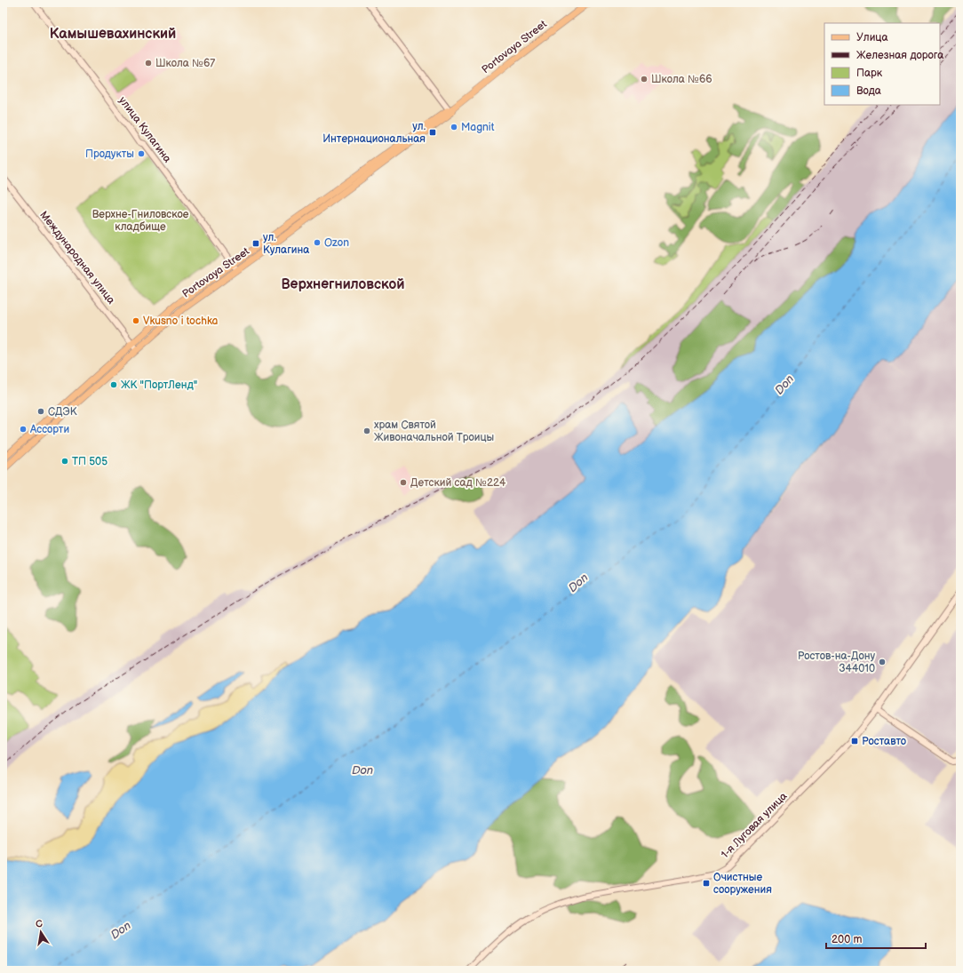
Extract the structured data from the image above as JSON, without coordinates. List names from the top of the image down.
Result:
{
  "streets": {
    "main road": [
      "Portovaya Street",
      "улица Кулагина",
      "Международная улица",
      "1-я Луговая улица"
    ]
  },
  "crossings": [
    ["Portovaya Street", "улица Кулагина"],
    ["Portovaya Street", "Международная улица"]
  ],
  "districts": ["Камышевахинский", "Верхнегниловской"],
  "water": ["Don"],
  "parks": ["Верхне-Гниловское кладбище"],
  "places": {
    "other": [
      "Школа №67",
      "Школа №66",
      "Magnit",
      "Продукты",
      "Ozon",
      "Vkusno i tochka",
      "ЖК \"ПортЛенд\"",
      "СДЭК",
      "Ассорти",
      "храм Святой Живоначальной Троицы",
      "ТП 505",
      "Детский сад №224",
      "Ростов-на-Дону 344010"
    ],
    "transit": [
      "ул. Интернациональная",
      "ул. Кулагина",
      "Роставто",
      "Очистные сооружения"
    ]
  },
  "legend": [
    "Улица",
    "Железная дорога",
    "Парк",
    "Вода"
  ],
  "scale_bar": "200 m",
  "north": "top"
}
